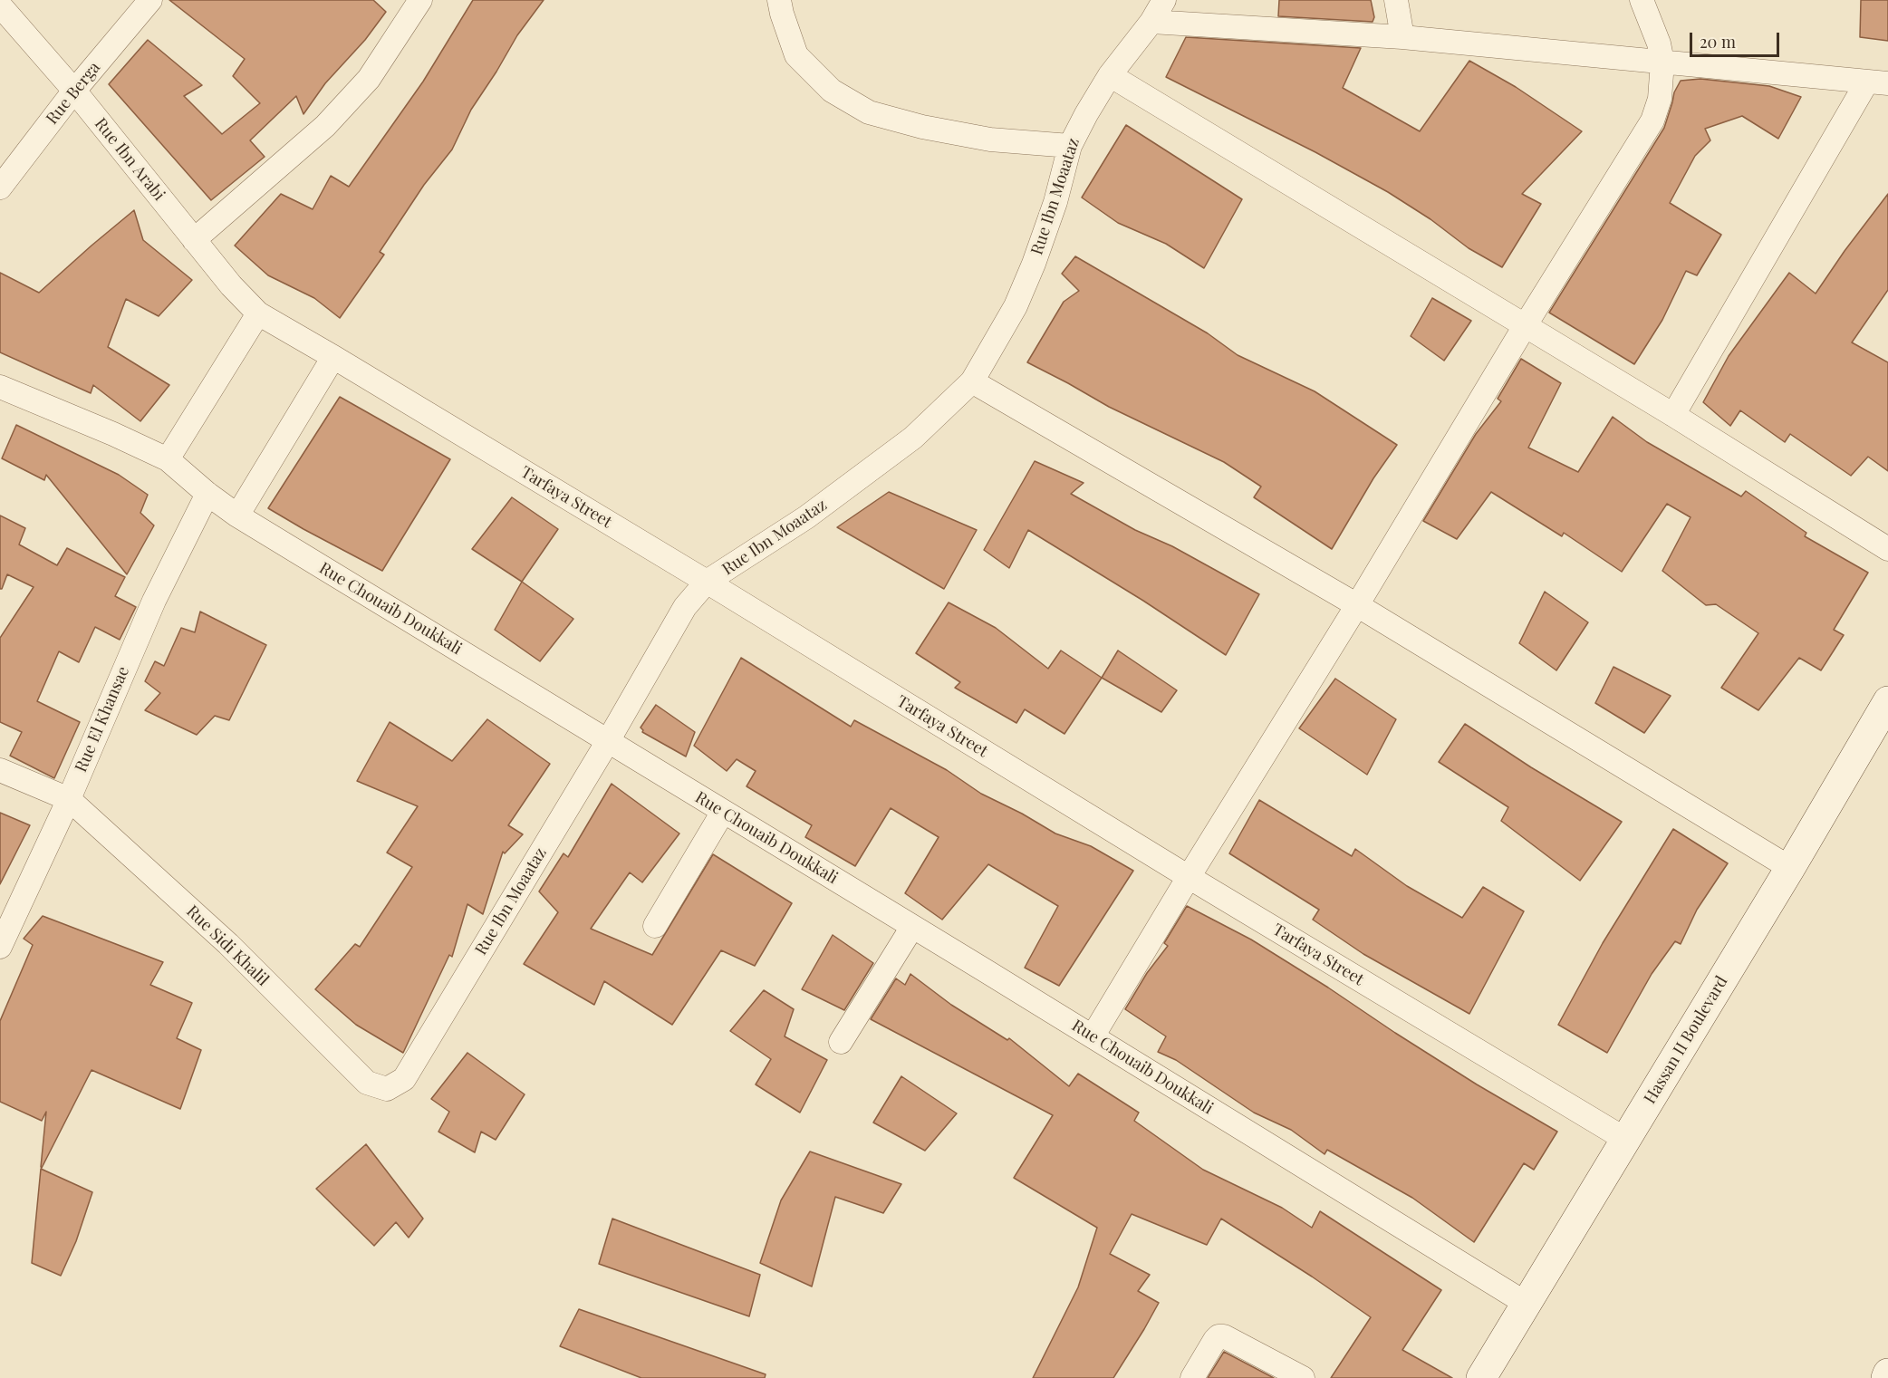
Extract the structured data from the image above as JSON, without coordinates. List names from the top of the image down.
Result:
{
  "streets": {
    "main road": ["Hassan II Boulevard"],
    "street": [
      "Rue Berga",
      "Rue Ibn Arabi",
      "Rue Ibn Moaataz",
      "Tarfaya Street",
      "Rue Chouaib Doukkali",
      "Rue El Khansae",
      "Rue Sidi Khalil"
    ]
  },
  "crossings": [
    ["Rue Berga", "Rue Ibn Arabi"],
    ["Rue Ibn Arabi", "Tarfaya Street"],
    ["Rue Ibn Moaataz", "Tarfaya Street"],
    ["Rue Ibn Moaataz", "Rue Chouaib Doukkali"],
    ["Rue Ibn Moaataz", "Rue Sidi Khalil"],
    ["Tarfaya Street", "Hassan II Boulevard"],
    ["Rue Chouaib Doukkali", "Rue El Khansae"],
    ["Rue Chouaib Doukkali", "Hassan II Boulevard"],
    ["Rue El Khansae", "Rue Sidi Khalil"]
  ],
  "scale_bar": "20 m"
}
